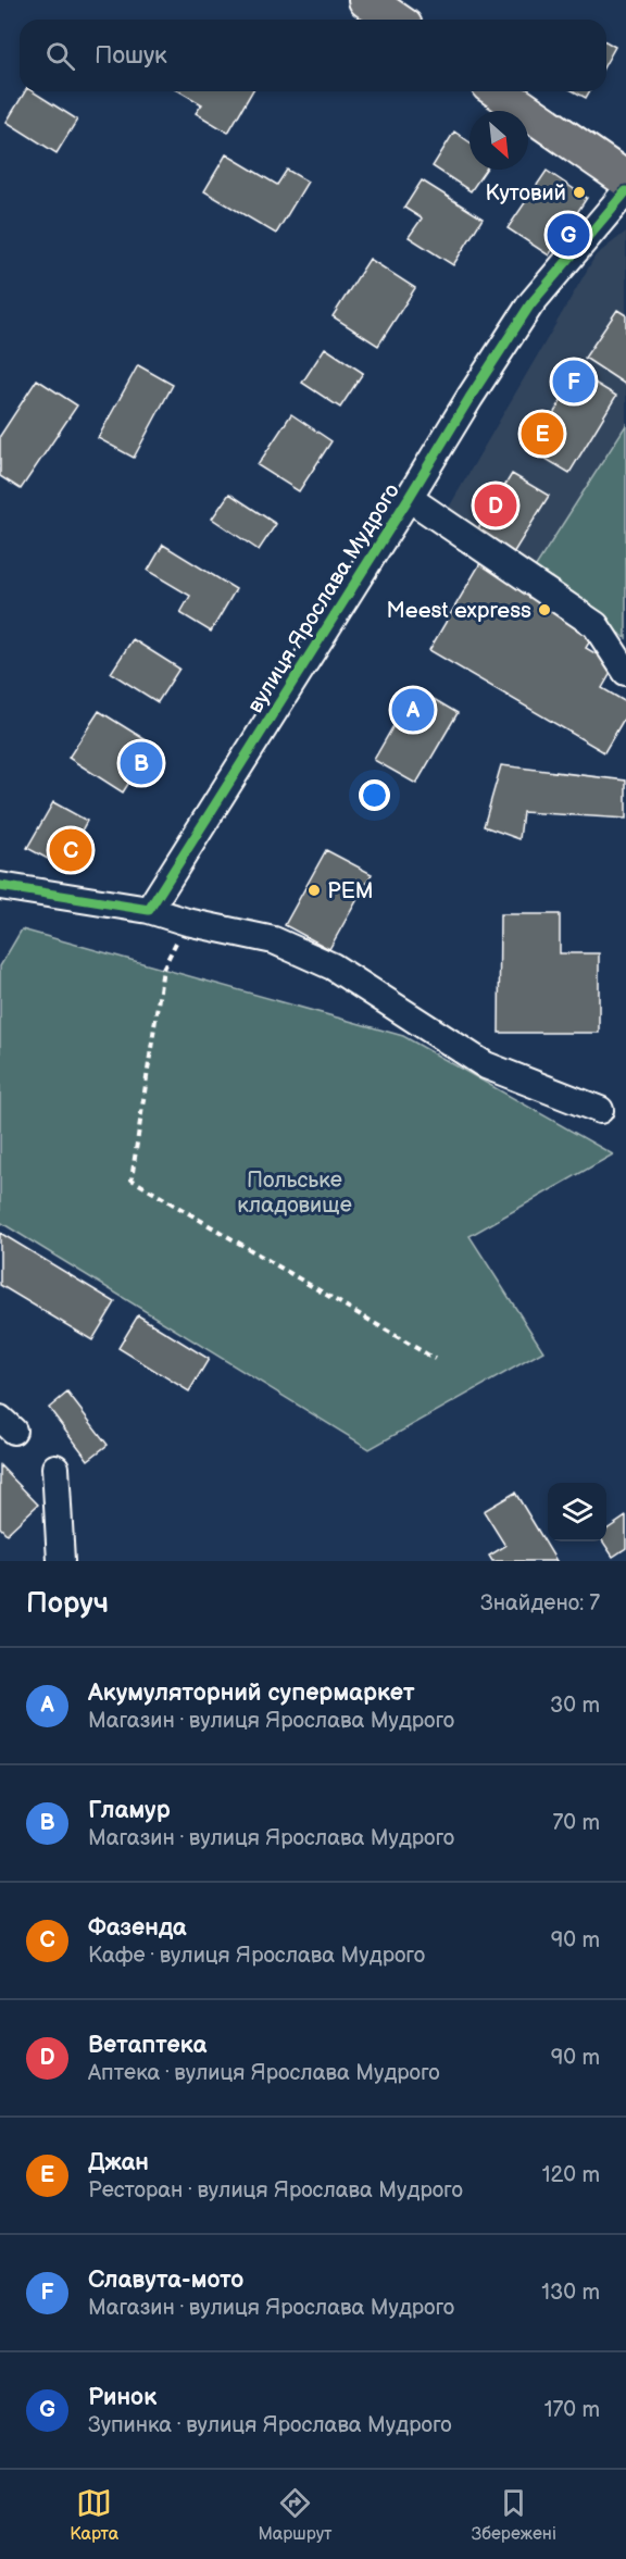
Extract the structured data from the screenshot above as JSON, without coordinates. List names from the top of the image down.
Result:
{
  "streets": {
    "street": ["вулиця Ярослава Мудрого"]
  },
  "parks": ["Польське кладовище"],
  "places": ["Кутовий", "Meest express", "РЕМ"],
  "north": "bottom right",
  "page": {
    "search": "Пошук",
    "pins": [
      "G",
      "F",
      "E",
      "D",
      "A",
      "B",
      "C"
    ],
    "heading": ["Поруч", "Знайдено: 7"],
    "list": [
      {
        "mark": "A",
        "name": "Акумуляторний супермаркет",
        "note": "Магазин · вулиця Ярослава Мудрого",
        "value": "30 m"
      },
      {
        "mark": "B",
        "name": "Гламур",
        "note": "Магазин · вулиця Ярослава Мудрого",
        "value": "70 m"
      },
      {
        "mark": "C",
        "name": "Фазенда",
        "note": "Кафе · вулиця Ярослава Мудрого",
        "value": "90 m"
      },
      {
        "mark": "D",
        "name": "Ветаптека",
        "note": "Аптека · вулиця Ярослава Мудрого",
        "value": "90 m"
      },
      {
        "mark": "E",
        "name": "Джан",
        "note": "Ресторан · вулиця Ярослава Мудрого",
        "value": "120 m"
      },
      {
        "mark": "F",
        "name": "Славута-мото",
        "note": "Магазин · вулиця Ярослава Мудрого",
        "value": "130 m"
      },
      {
        "mark": "G",
        "name": "Ринок",
        "note": "Зупинка · вулиця Ярослава Мудрого",
        "value": "170 m"
      }
    ],
    "nav": ["Карта", "Маршрут", "Збережені"]
  }
}
